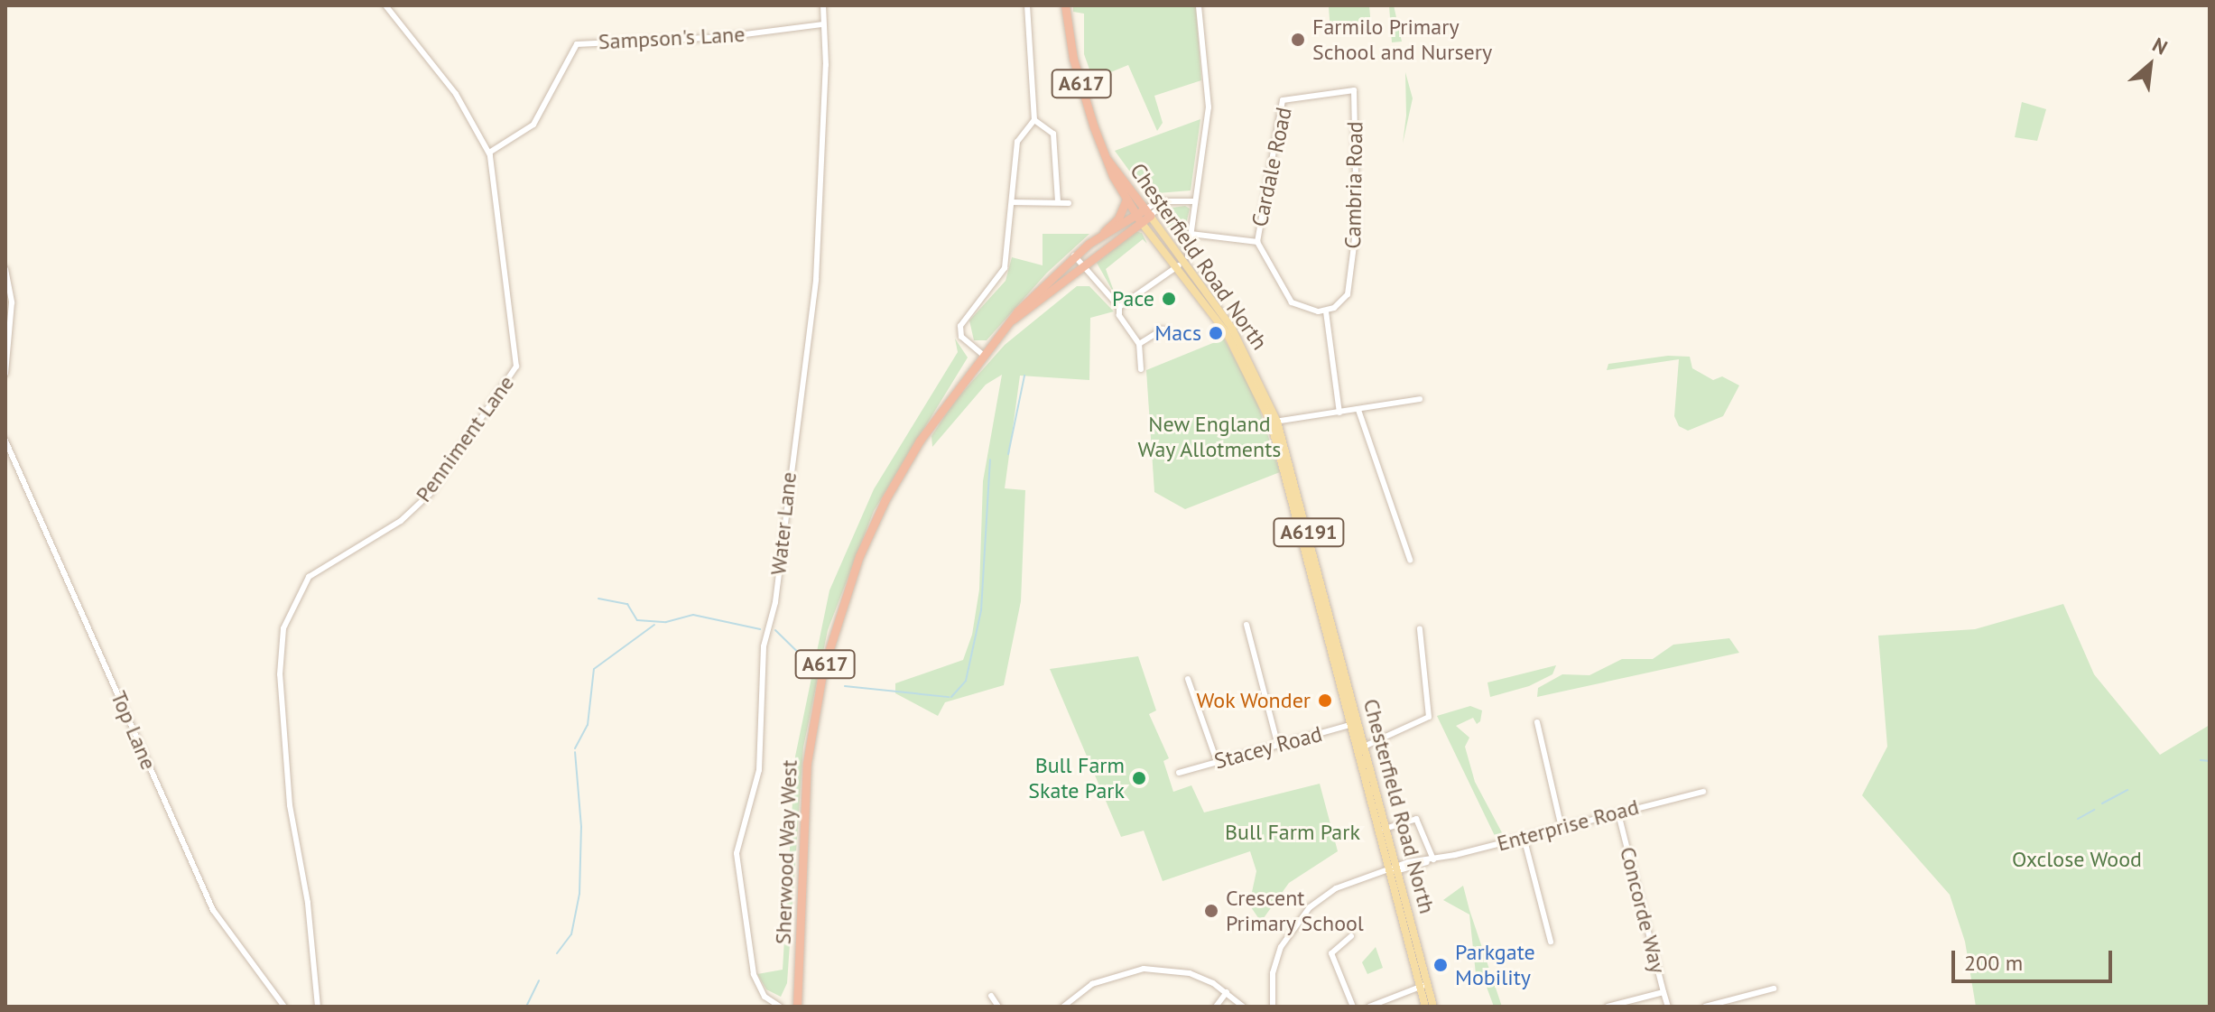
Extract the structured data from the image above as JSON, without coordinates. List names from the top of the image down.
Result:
{
  "streets": {
    "highway": ["A617", "Chesterfield Road North", "Sherwood Way West"],
    "main road": ["A6191"],
    "street": [
      "Sampson's Lane",
      "Cardale Road",
      "Cambria Road",
      "Penniment Lane",
      "Water Lane",
      "Top Lane",
      "Stacey Road",
      "Enterprise Road",
      "Concorde Way"
    ]
  },
  "crossings": [
    ["Sampson's Lane", "Penniment Lane"],
    ["Sampson's Lane", "Water Lane"],
    ["A617", "Chesterfield Road North"],
    ["A617", "Sherwood Way West"],
    ["Cardale Road", "Cambria Road"],
    ["Chesterfield Road North", "Stacey Road"],
    ["Chesterfield Road North", "Enterprise Road"],
    ["Chesterfield Road North", "Sherwood Way West"],
    ["Enterprise Road", "Concorde Way"]
  ],
  "parks": ["New England Way Allotments", "Bull Farm Park", "Oxclose Wood"],
  "places": [
    "Farmilo Primary School and Nursery",
    "Pace",
    "Macs",
    "Wok Wonder",
    "Bull Farm Skate Park",
    "Crescent Primary School",
    "Parkgate Mobility"
  ],
  "scale_bar": "200 m",
  "north": "top right"
}
